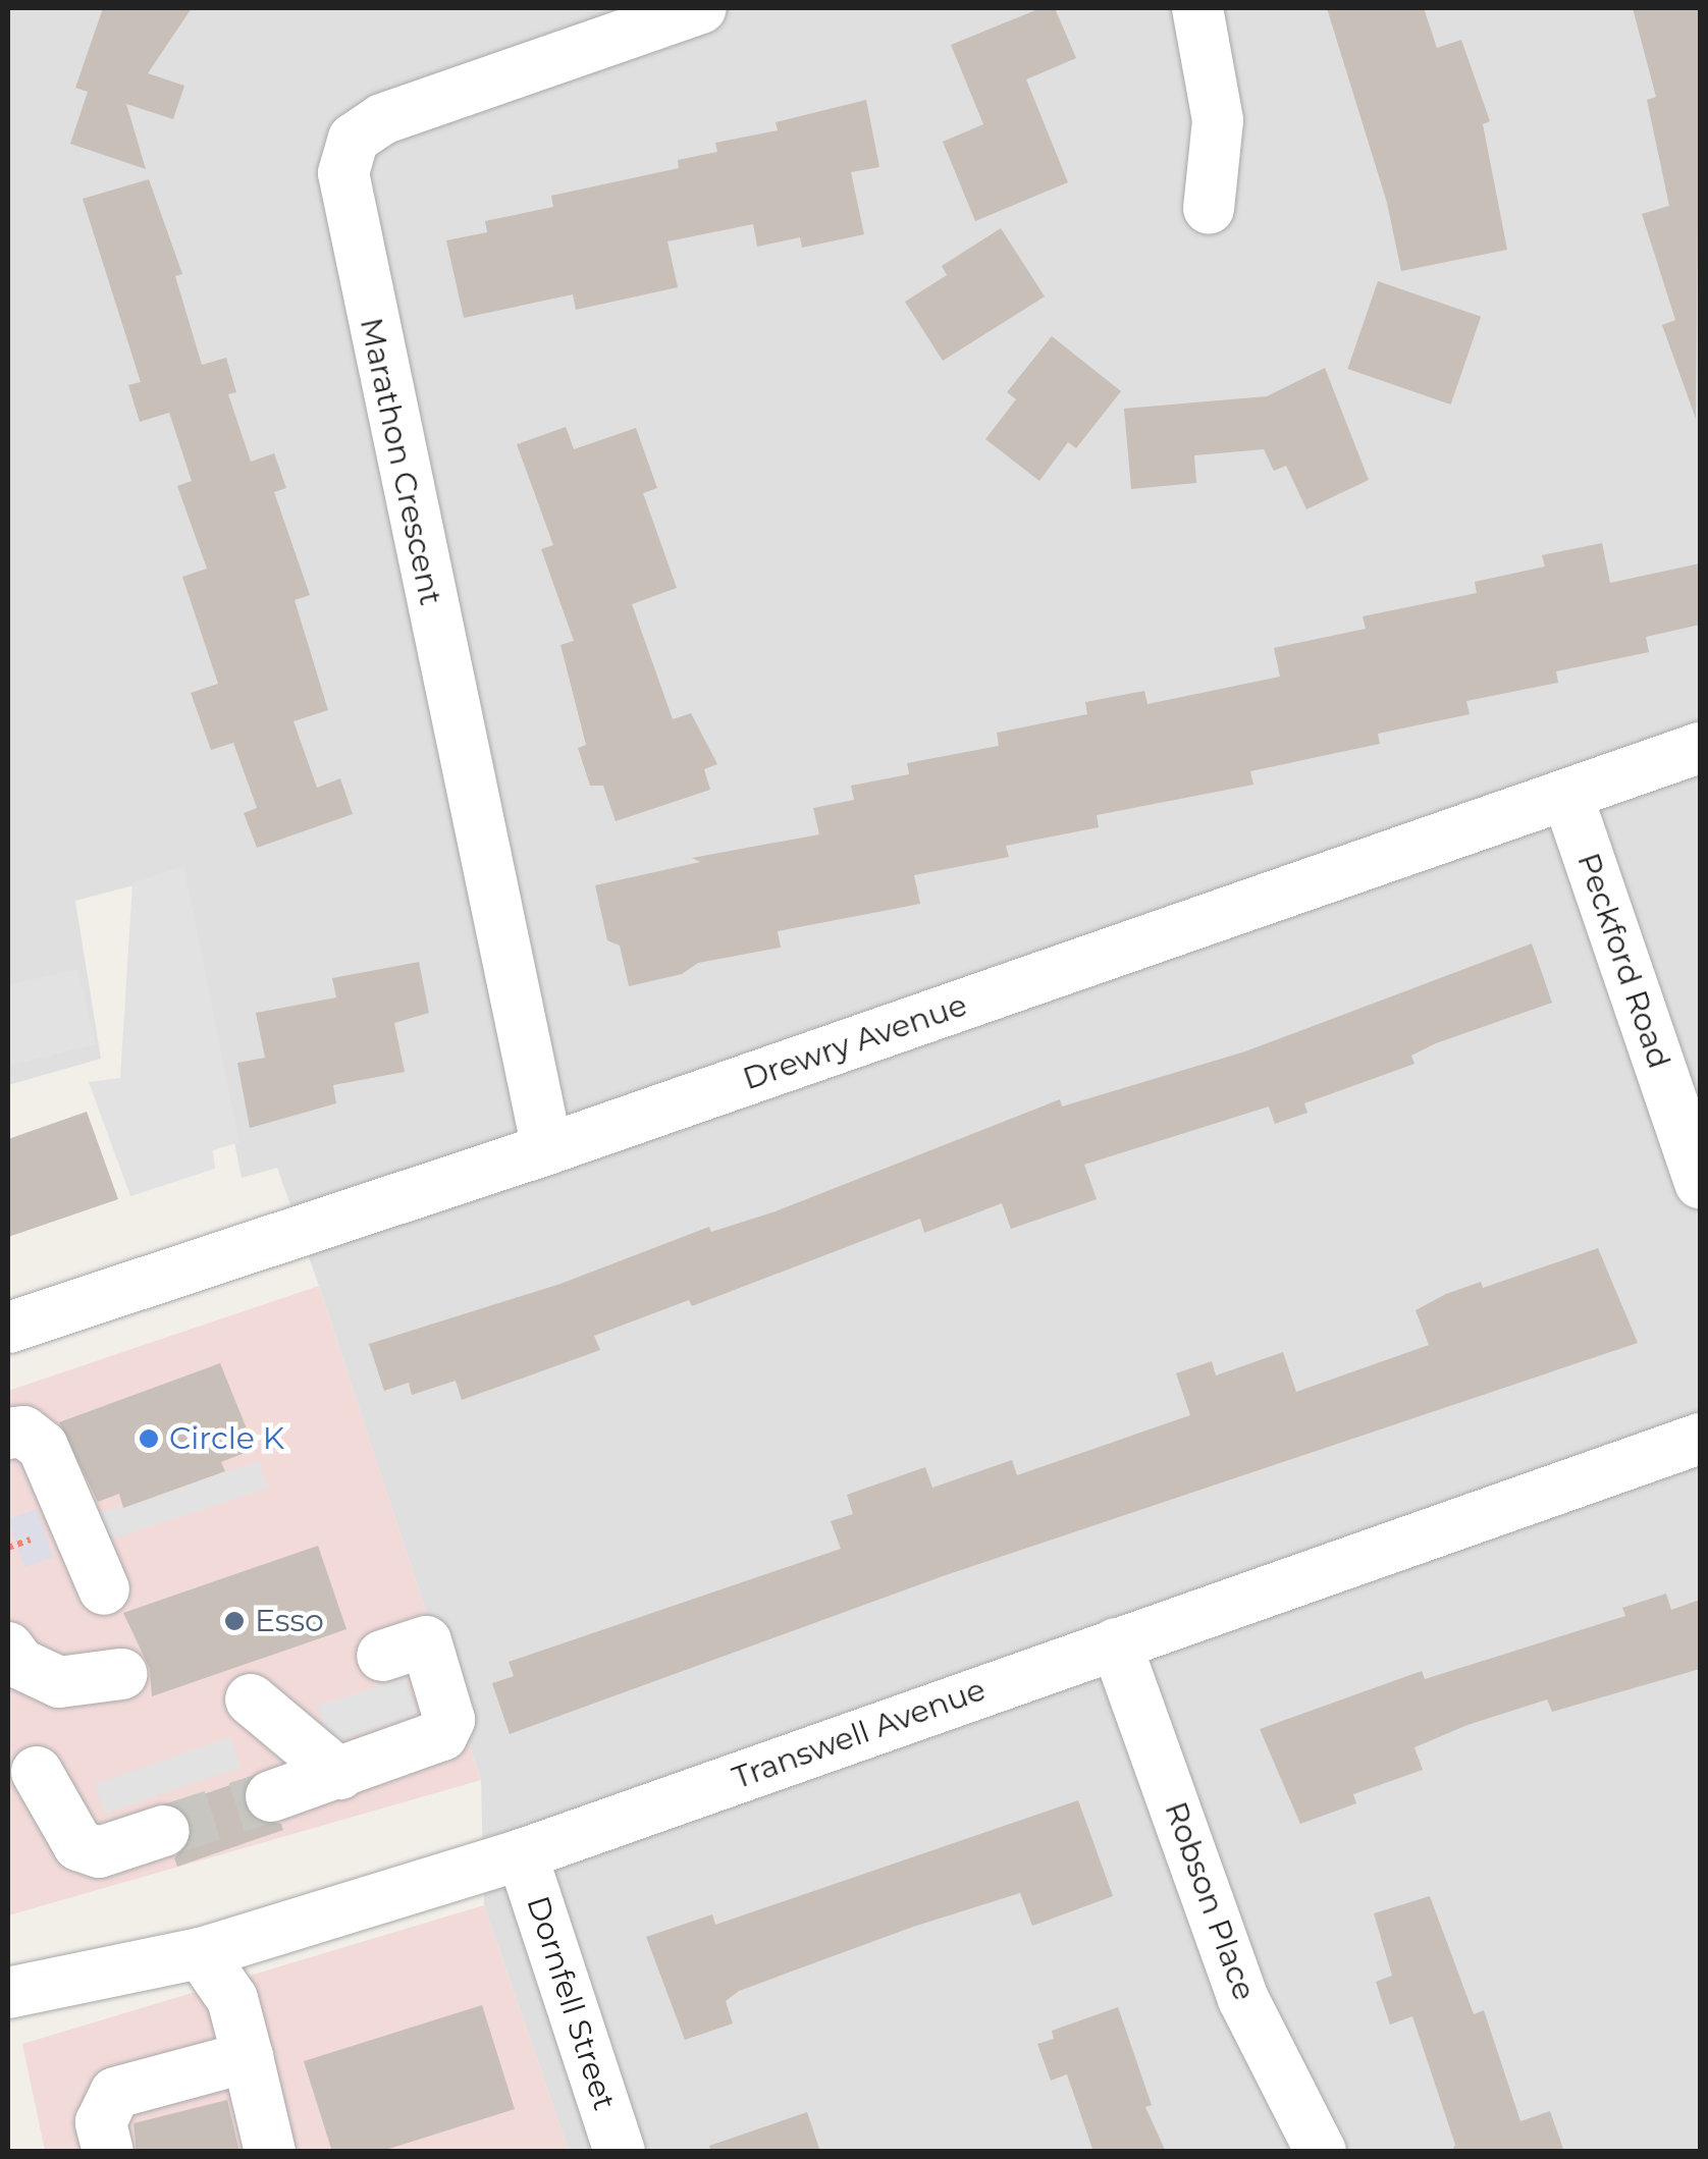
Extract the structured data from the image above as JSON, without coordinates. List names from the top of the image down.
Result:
{
  "streets": {
    "street": [
      "Marathon Crescent",
      "Peckford Road",
      "Drewry Avenue",
      "Transwell Avenue",
      "Robson Place",
      "Dornfell Street"
    ]
  },
  "crossings": [
    ["Marathon Crescent", "Drewry Avenue"],
    ["Peckford Road", "Drewry Avenue"],
    ["Transwell Avenue", "Robson Place"],
    ["Transwell Avenue", "Dornfell Street"]
  ],
  "places": ["Circle K", "Esso"]
}
